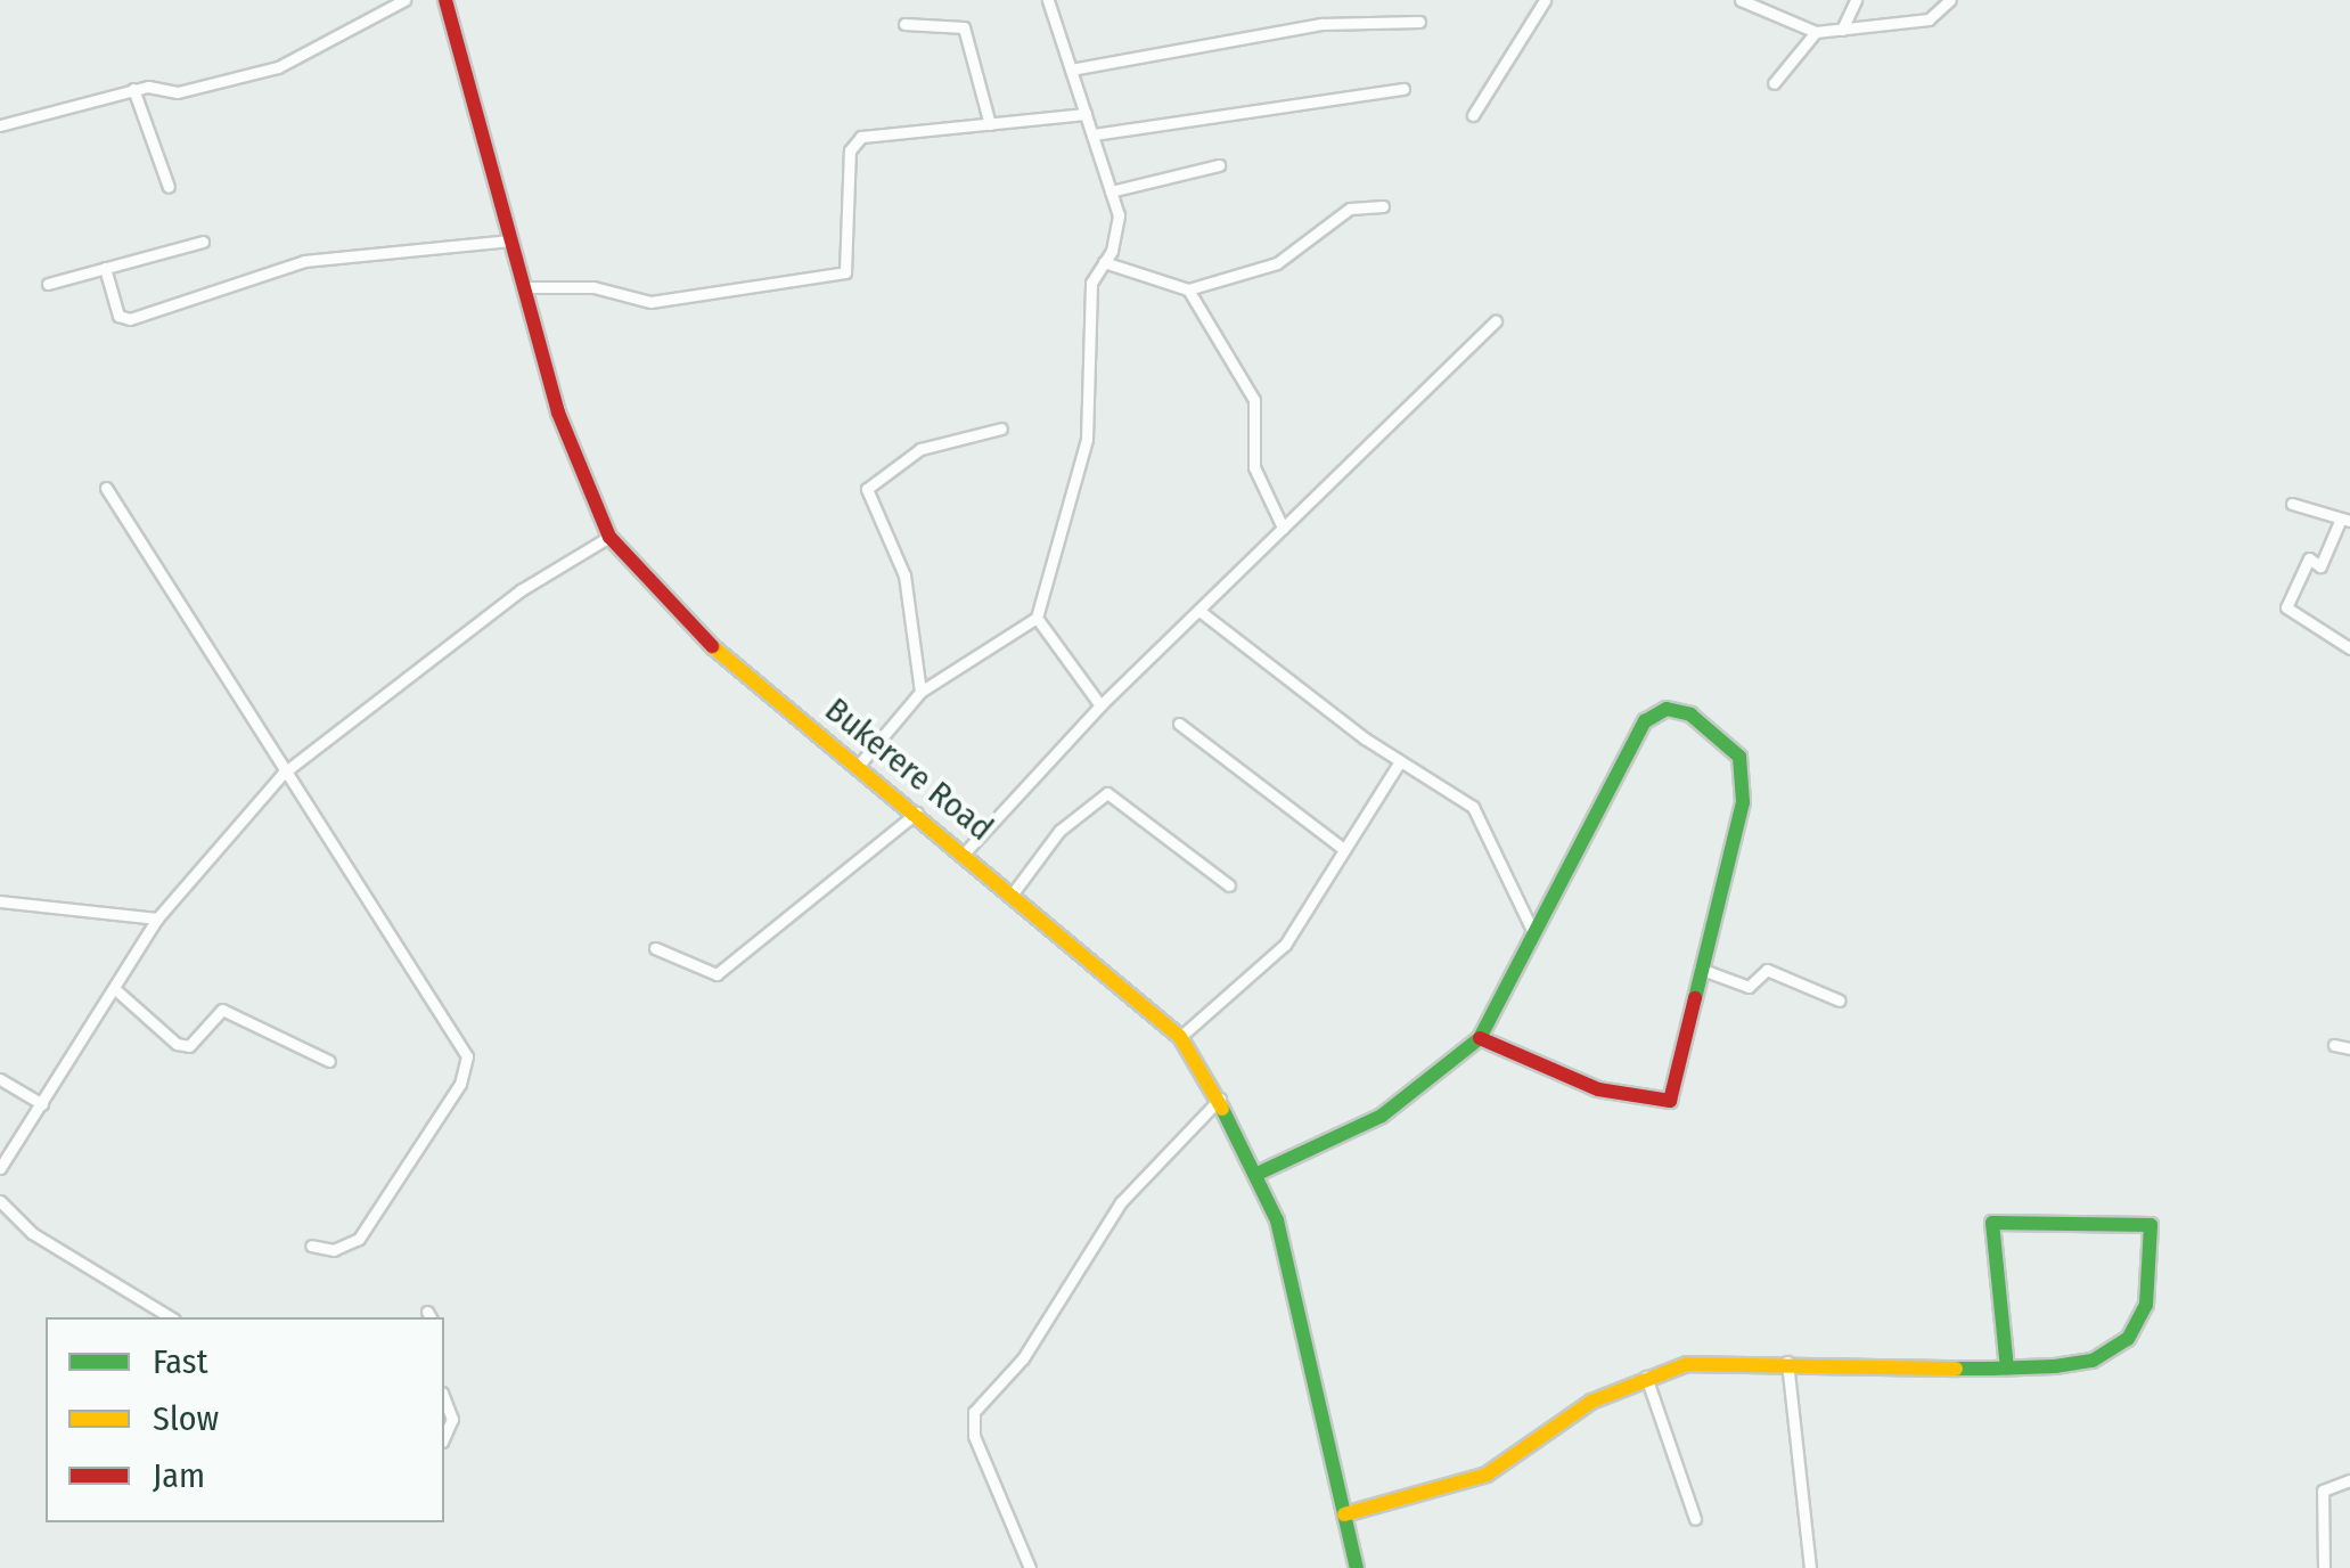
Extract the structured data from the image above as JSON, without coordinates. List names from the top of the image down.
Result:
{
  "streets": {
    "street": ["Bukerere Road"]
  },
  "legend": ["Fast", "Slow", "Jam"]
}
